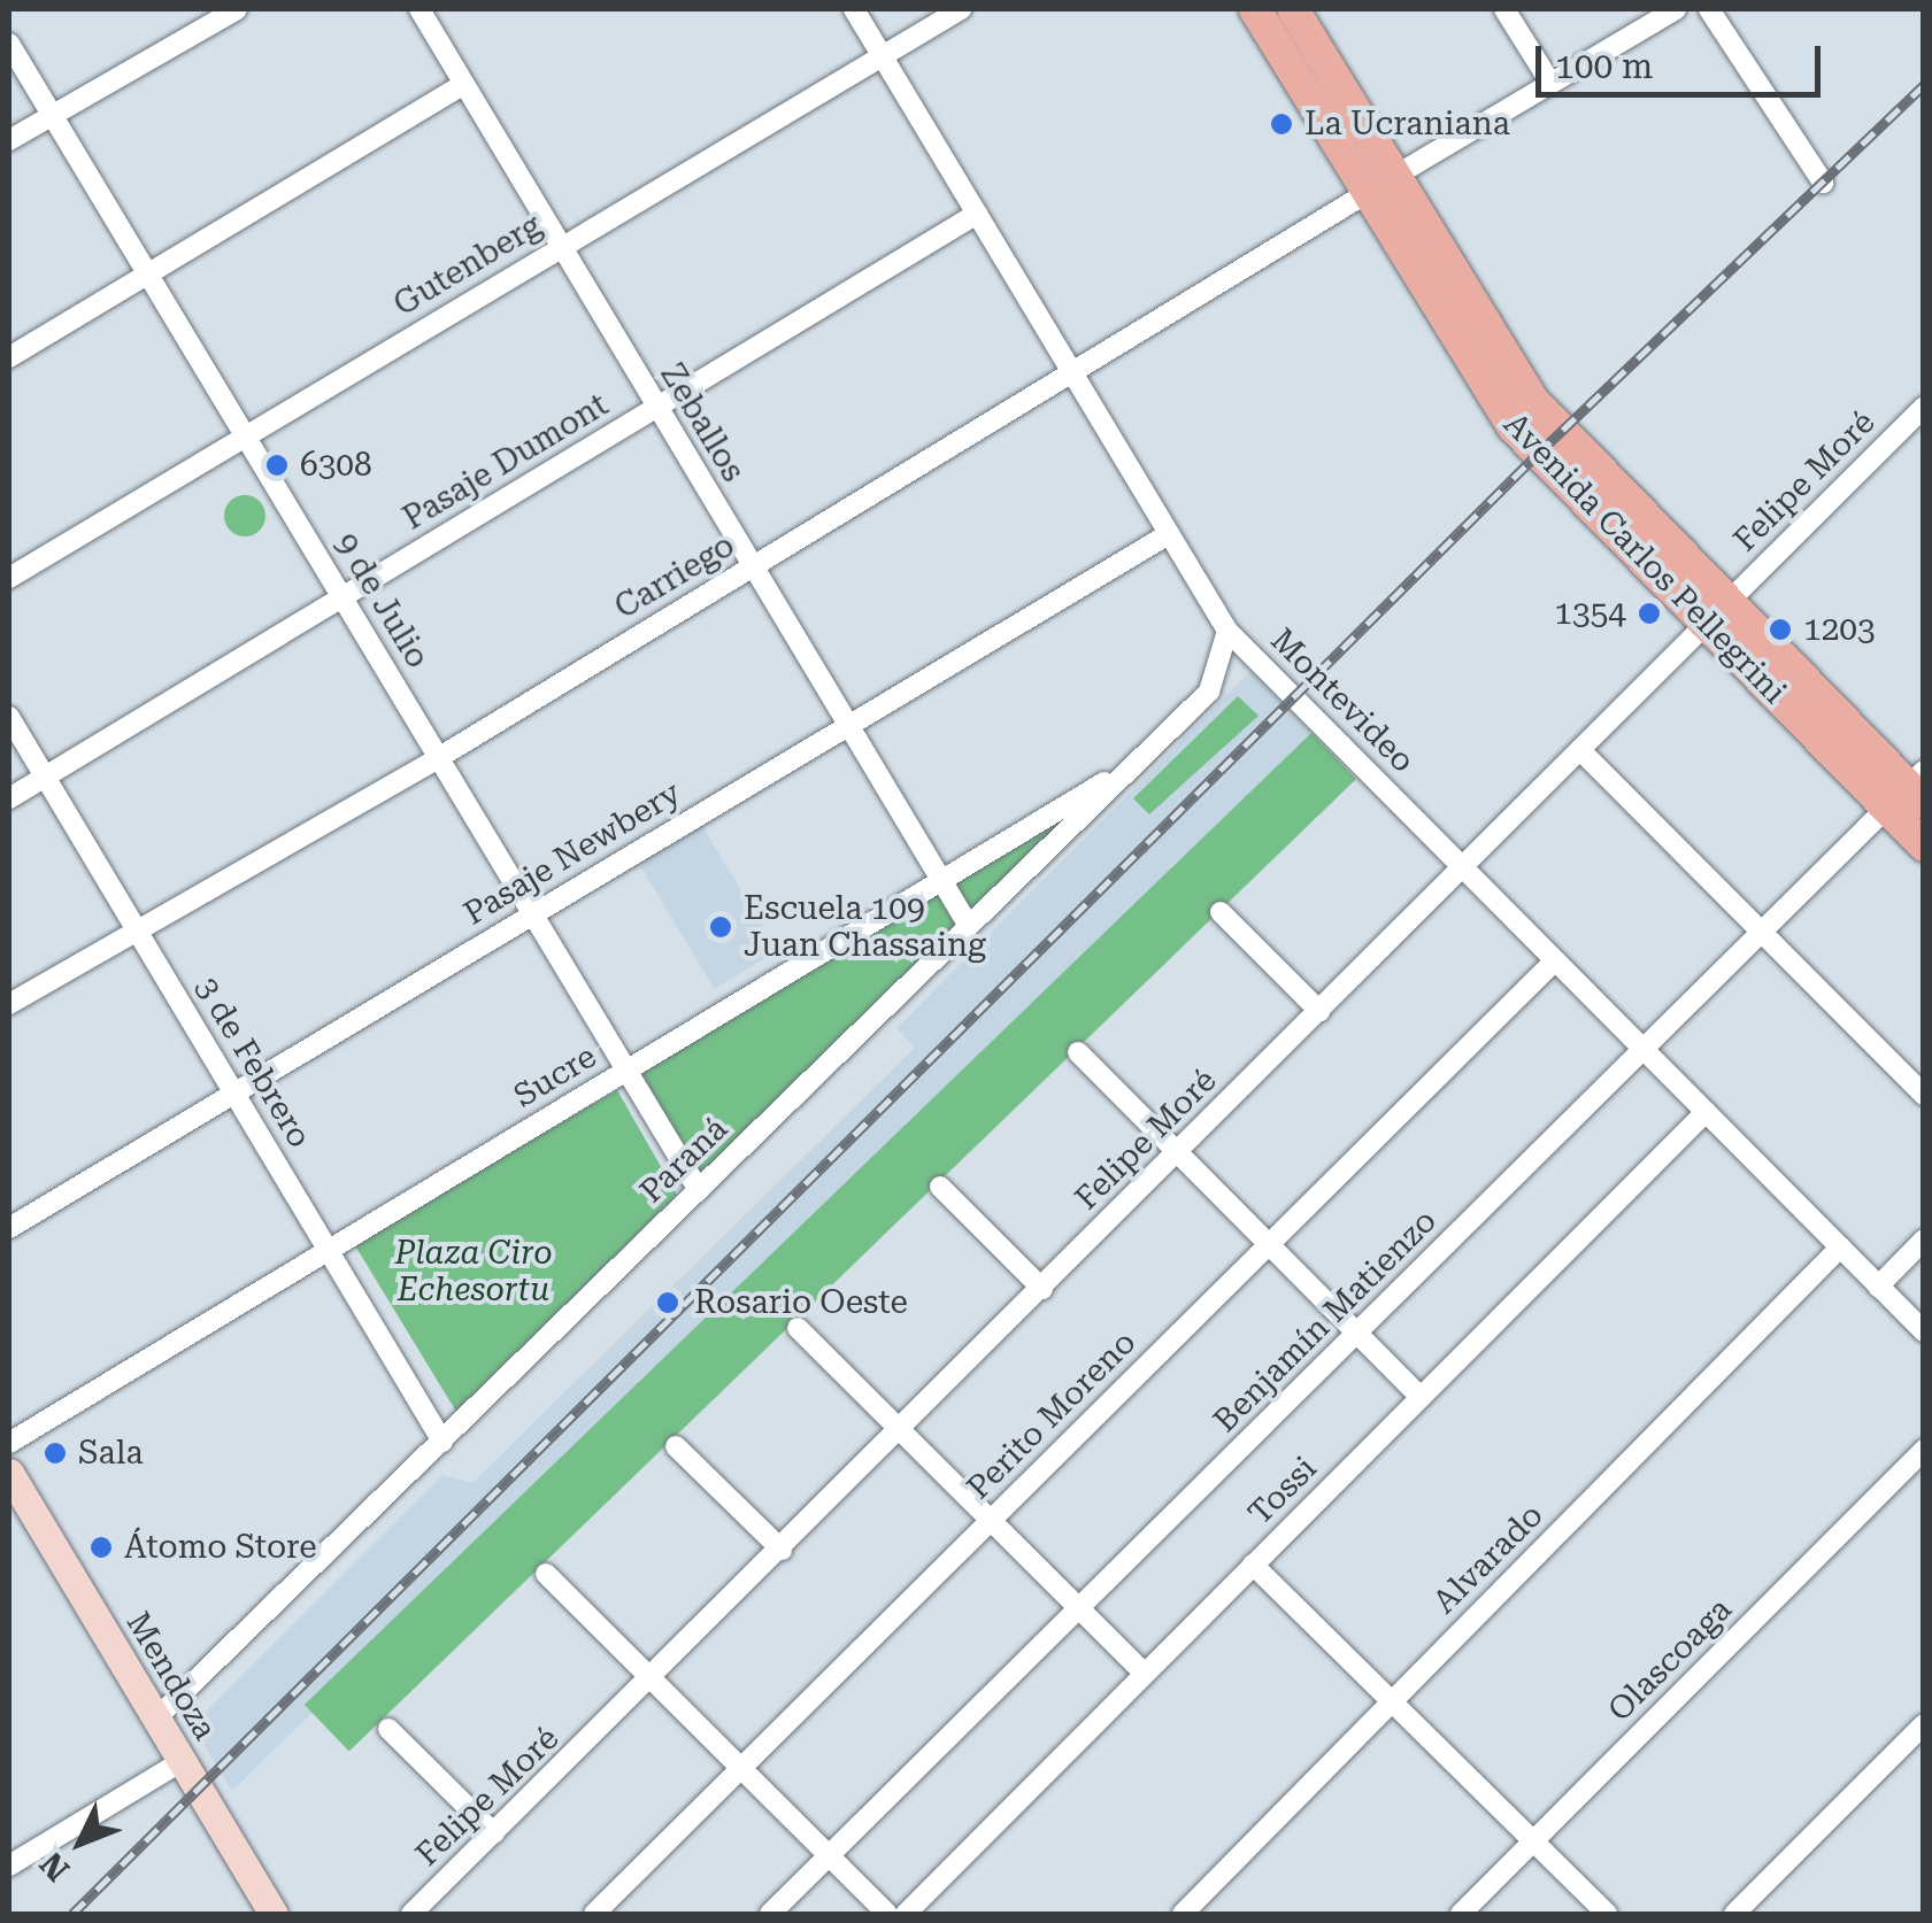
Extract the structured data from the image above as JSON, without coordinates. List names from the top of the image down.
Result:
{
  "streets": {
    "main road": ["Avenida Carlos Pellegrini", "Mendoza"],
    "street": [
      "Gutenberg",
      "Zeballos",
      "Pasaje Dumont",
      "Felipe Moré",
      "Carriego",
      "9 de Julio",
      "Montevideo",
      "Pasaje Newbery",
      "3 de Febrero",
      "Sucre",
      "Paraná",
      "Benjamín Matienzo",
      "Perito Moreno",
      "Tossi",
      "Alvarado",
      "Olascoaga"
    ]
  },
  "crossings": [
    ["Gutenberg", "Zeballos"],
    ["Gutenberg", "9 de Julio"],
    ["Gutenberg", "Montevideo"],
    ["Zeballos", "Pasaje Dumont"],
    ["Zeballos", "Carriego"],
    ["Zeballos", "Pasaje Newbery"],
    ["Zeballos", "Sucre"],
    ["Zeballos", "Paraná"],
    ["Pasaje Dumont", "9 de Julio"],
    ["Pasaje Dumont", "Montevideo"],
    ["Pasaje Dumont", "3 de Febrero"],
    ["Felipe Moré", "Avenida Carlos Pellegrini"],
    ["Felipe Moré", "Montevideo"],
    ["Avenida Carlos Pellegrini", "Carriego"],
    ["Avenida Carlos Pellegrini", "Benjamín Matienzo"],
    ["Carriego", "9 de Julio"],
    ["Carriego", "Montevideo"],
    ["Carriego", "3 de Febrero"],
    ["9 de Julio", "Pasaje Newbery"],
    ["9 de Julio", "Sucre"],
    ["9 de Julio", "Paraná"],
    ["Montevideo", "Pasaje Newbery"],
    ["Montevideo", "Paraná"],
    ["Montevideo", "Benjamín Matienzo"],
    ["Montevideo", "Perito Moreno"],
    ["Montevideo", "Tossi"],
    ["Montevideo", "Alvarado"],
    ["Pasaje Newbery", "3 de Febrero"],
    ["3 de Febrero", "Sucre"],
    ["3 de Febrero", "Paraná"],
    ["Sucre", "Paraná"],
    ["Paraná", "Mendoza"]
  ],
  "parks": ["Plaza Ciro Echesortu"],
  "places": [
    "La Ucraniana",
    "6308",
    "1354",
    "1203",
    "Escuela 109 Juan Chassaing",
    "Rosario Oeste",
    "Sala",
    "Átomo Store"
  ],
  "scale_bar": "100 m",
  "north": "bottom left"
}
